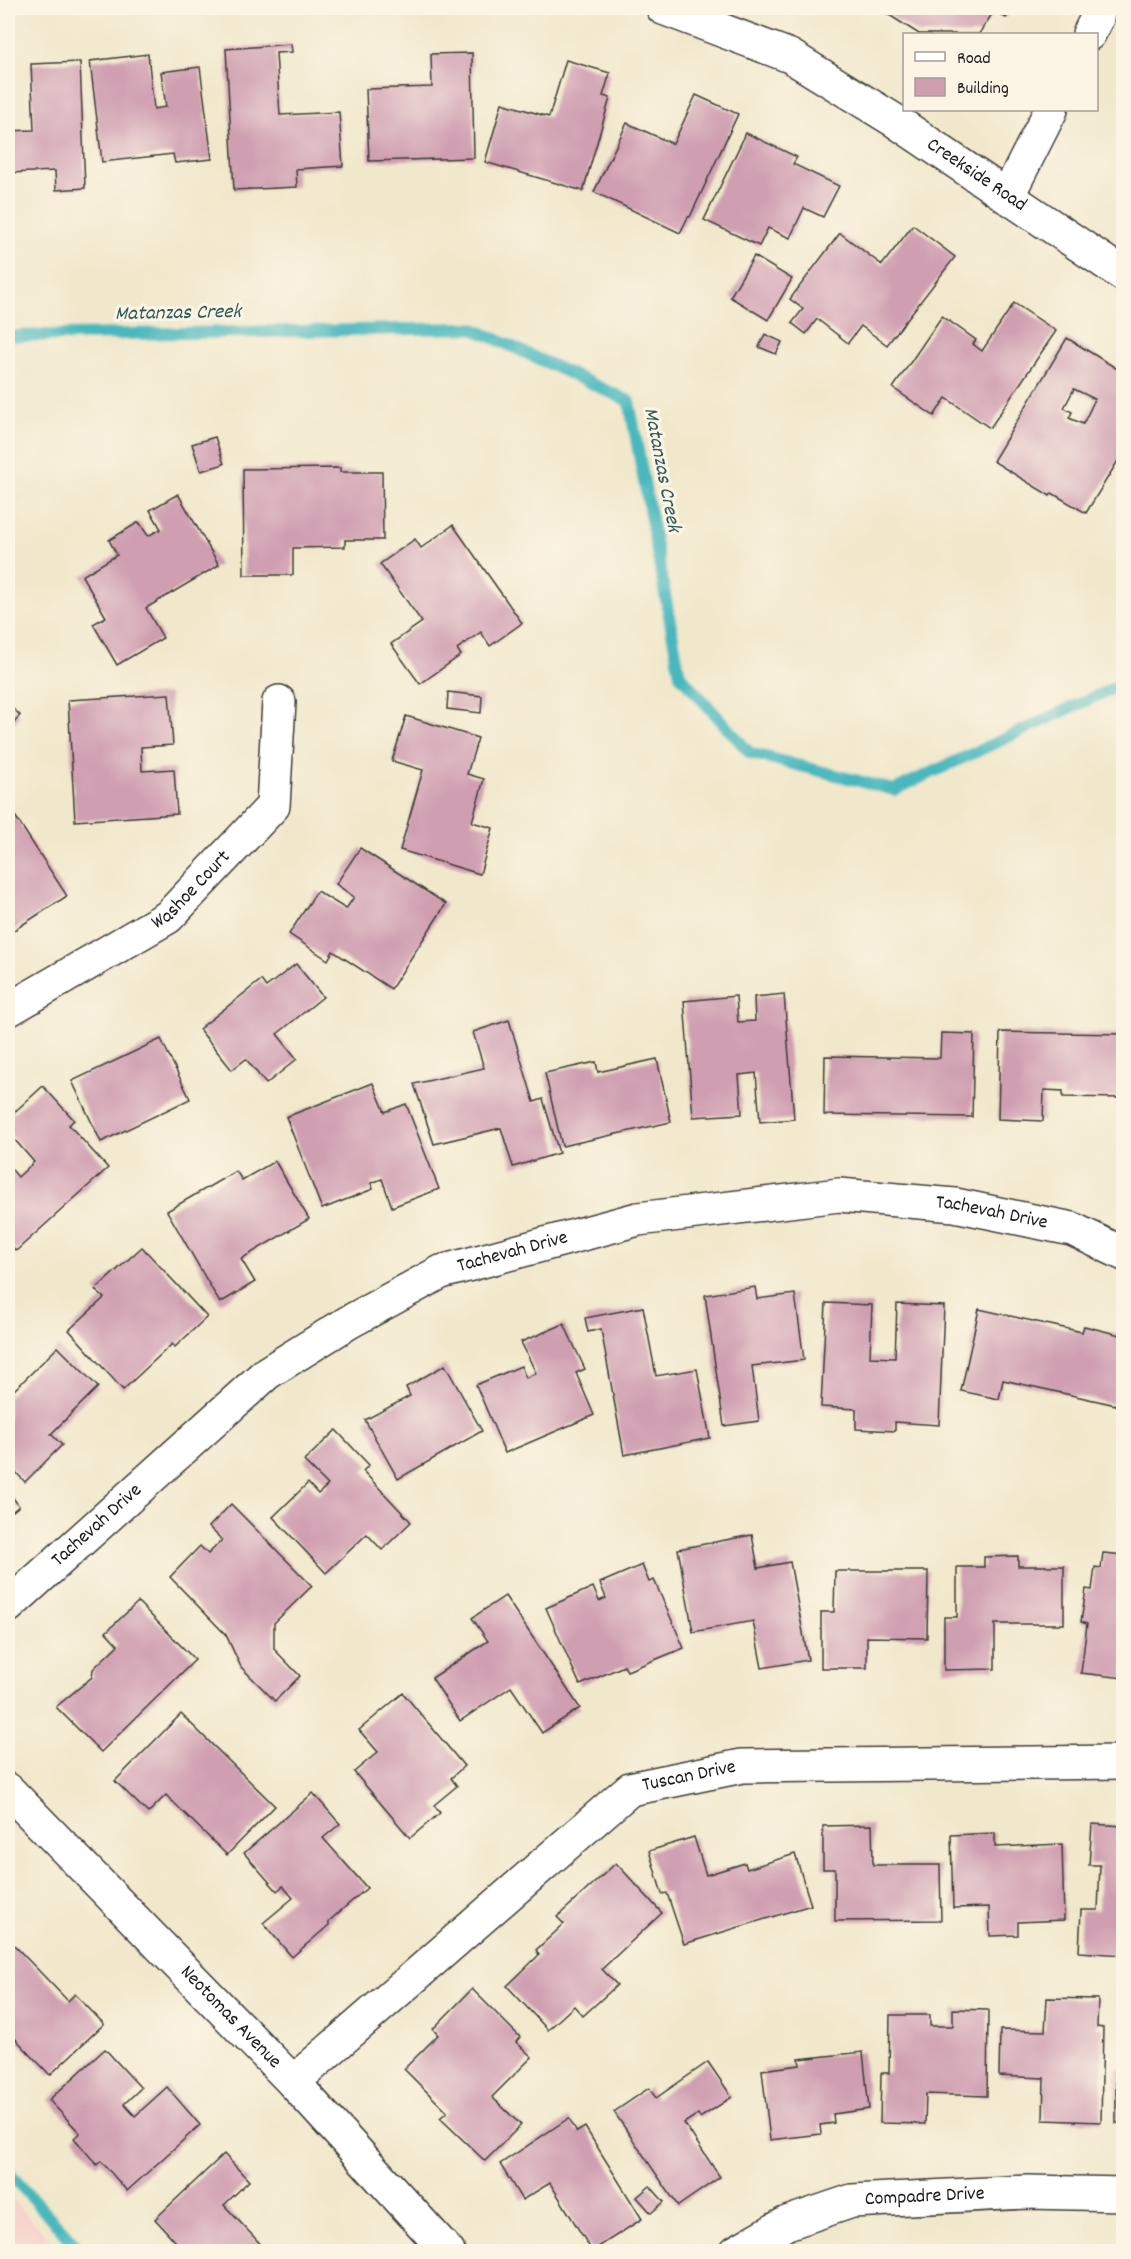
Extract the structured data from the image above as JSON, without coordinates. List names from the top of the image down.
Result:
{
  "streets": {
    "street": [
      "Creekside Road",
      "Washoe Court",
      "Tachevah Drive",
      "Tuscan Drive",
      "Neotomas Avenue",
      "Compadre Drive"
    ]
  },
  "crossings": [
    ["Tuscan Drive", "Neotomas Avenue"]
  ],
  "water": ["Matanzas Creek"],
  "legend": ["Road", "Building"]
}
